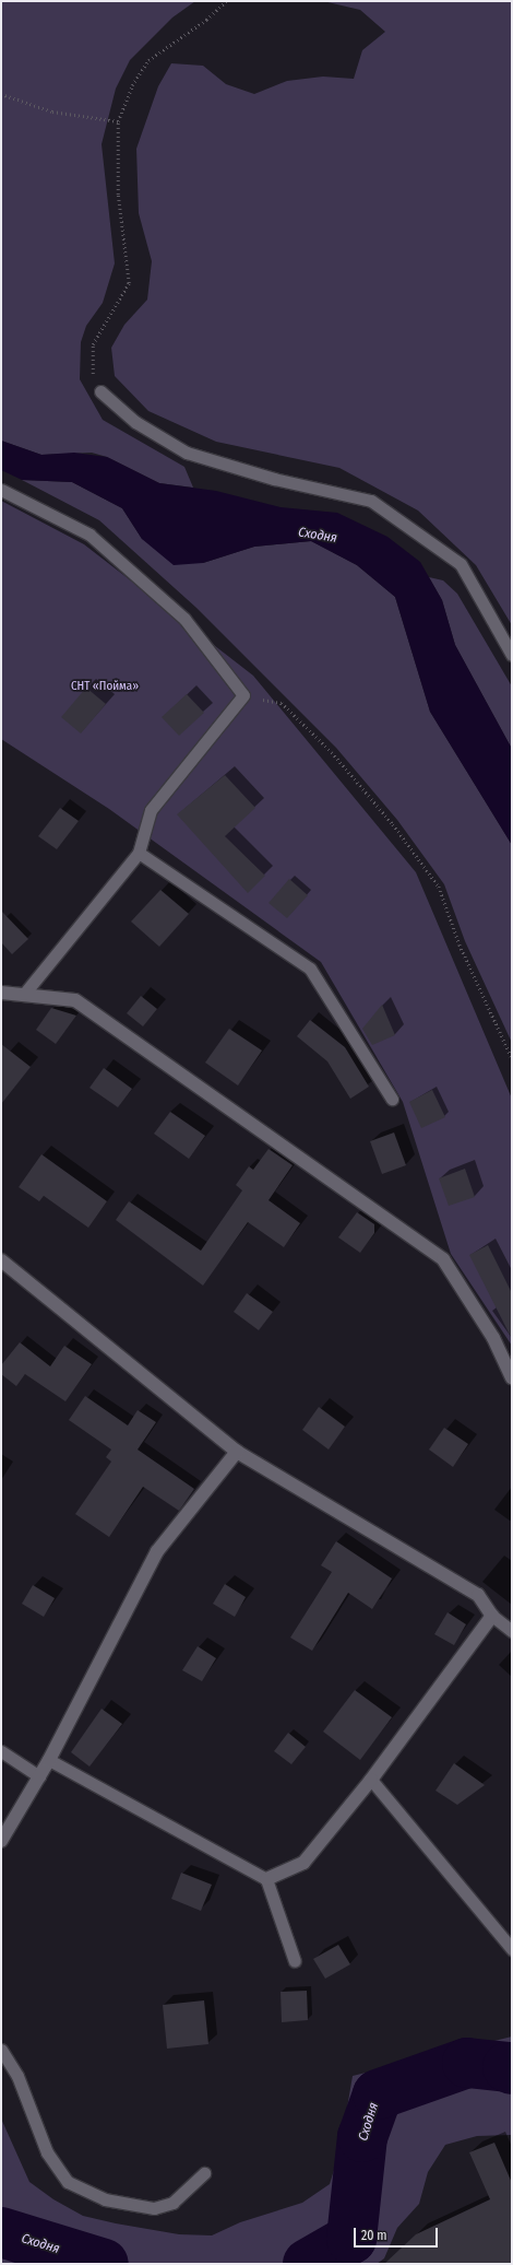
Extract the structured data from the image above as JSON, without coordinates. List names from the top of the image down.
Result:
{
  "water": ["Сходня"],
  "parks": ["СНТ «Пойма»"],
  "scale_bar": "20 m"
}
